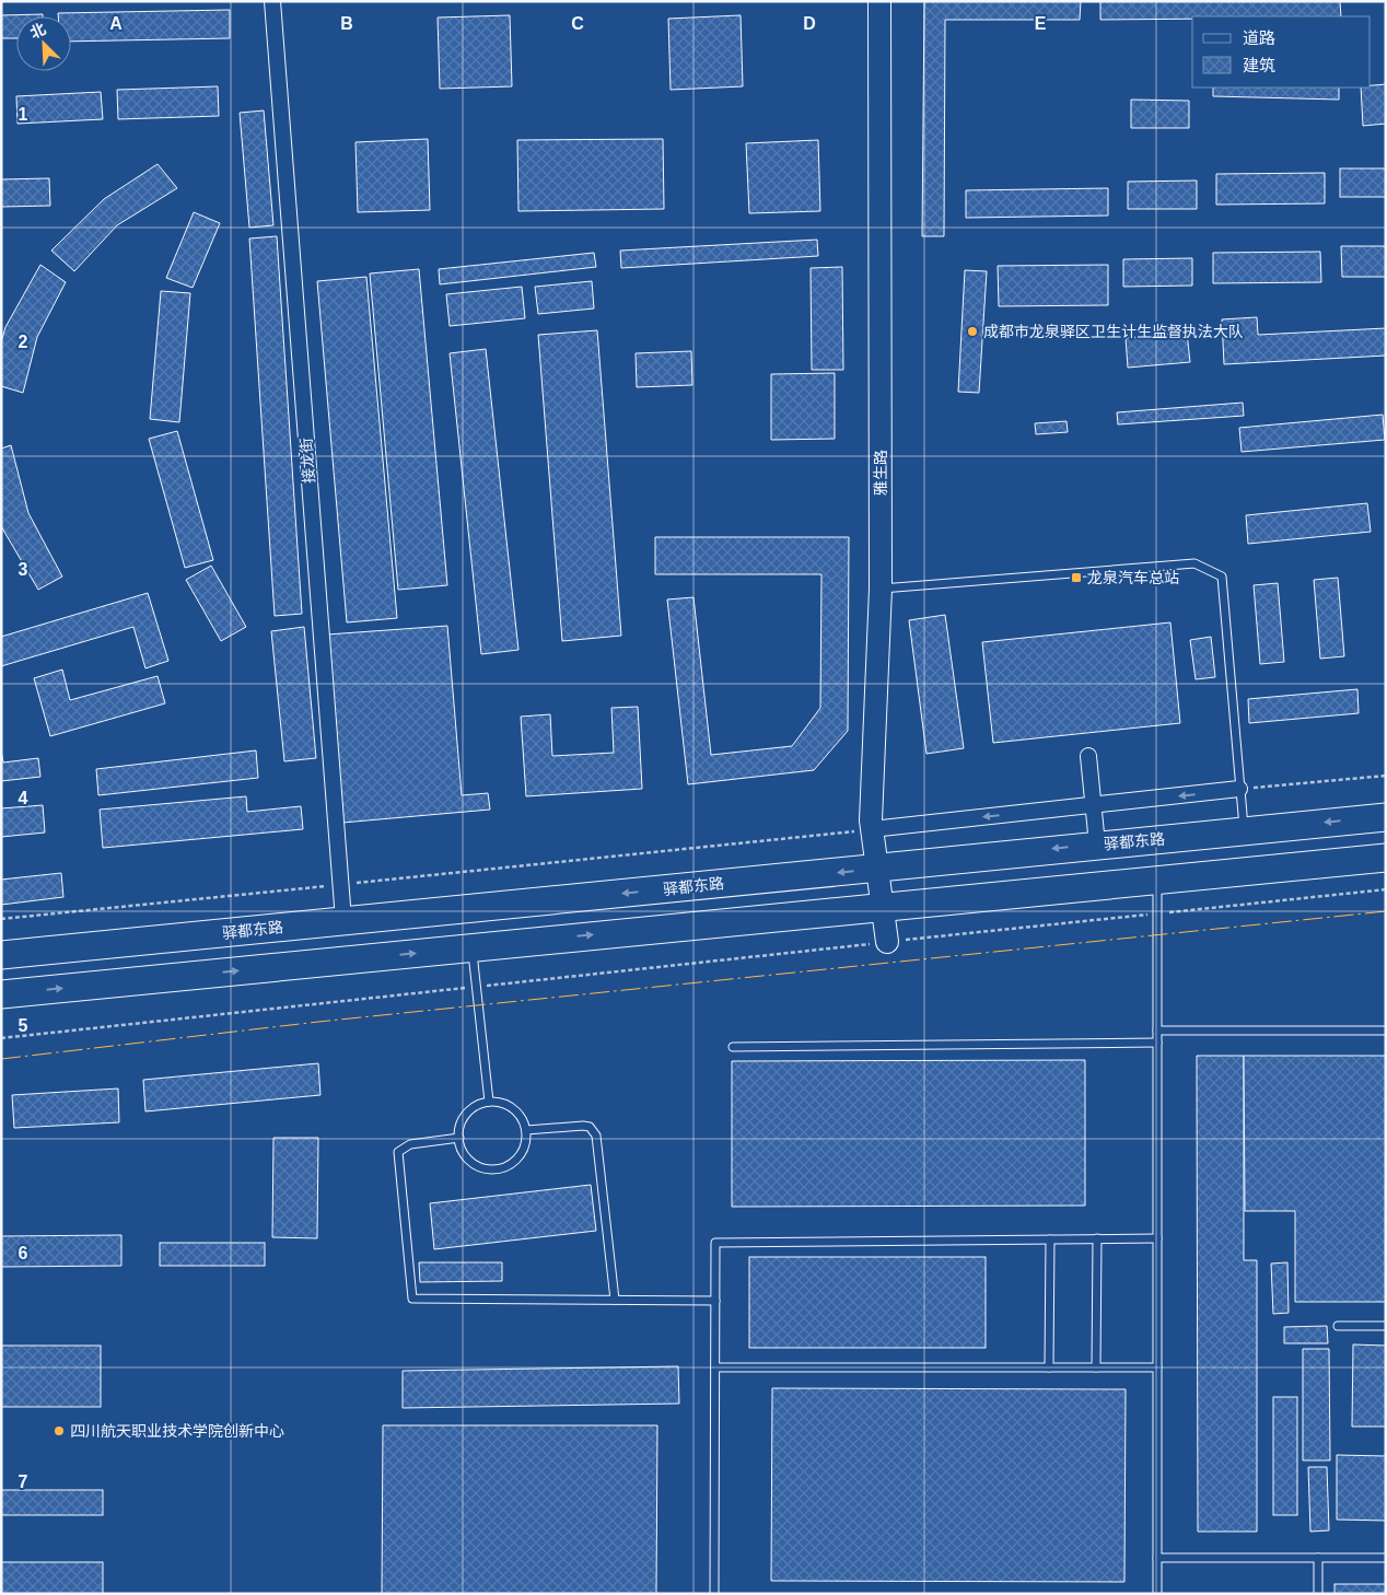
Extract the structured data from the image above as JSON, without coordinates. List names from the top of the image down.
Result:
{
  "streets": {
    "highway": ["驿都东路"],
    "street": ["接龙街", "雅生路"]
  },
  "crossings": [
    ["接龙街", "驿都东路"],
    ["雅生路", "驿都东路"]
  ],
  "places": {
    "other": ["成都市龙泉驿区卫生计生监督执法大队", "四川航天职业技术学院创新中心"],
    "transit": ["龙泉汽车总站"]
  },
  "legend": ["道路", "建筑"],
  "north": "top left",
  "grid": {
    "columns": [
      "A",
      "B",
      "C",
      "D",
      "E"
    ],
    "rows": [
      "1",
      "2",
      "3",
      "4",
      "5",
      "6",
      "7"
    ]
  }
}
